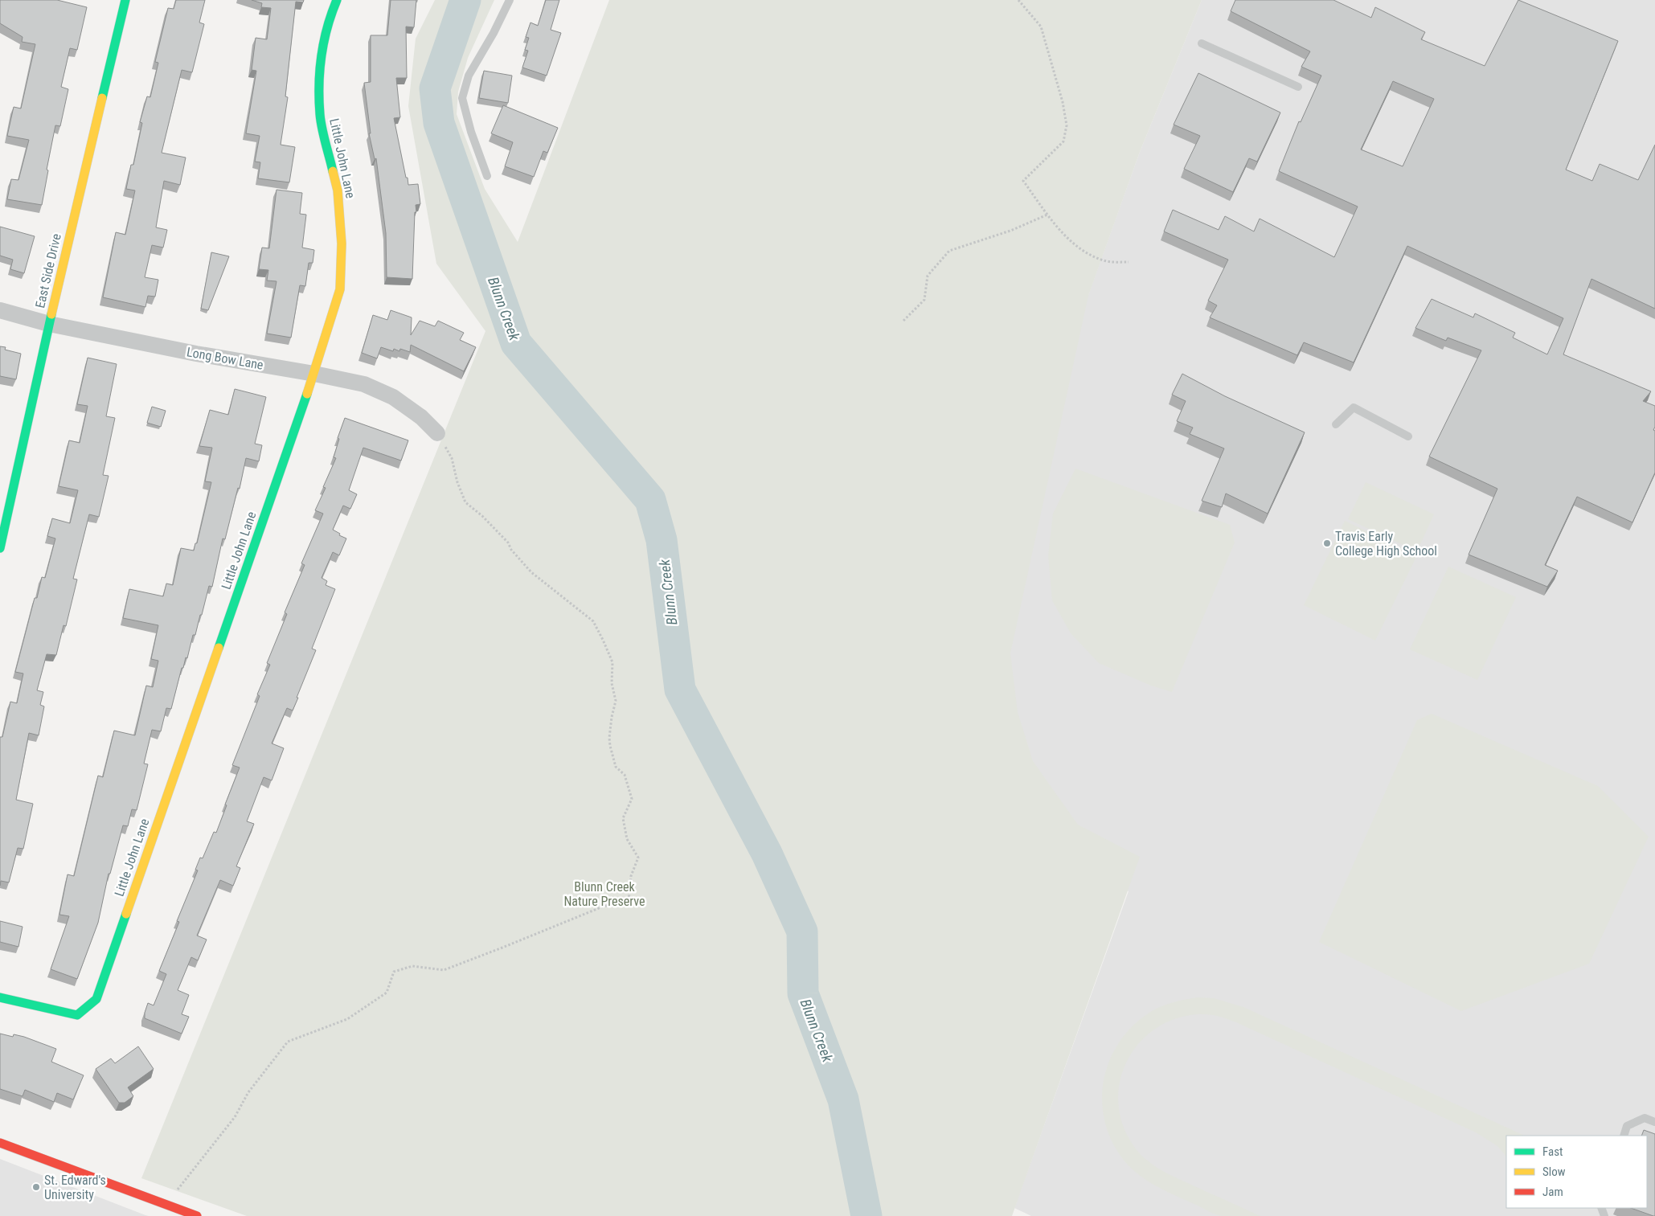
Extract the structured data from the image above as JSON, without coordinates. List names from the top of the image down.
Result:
{
  "streets": {
    "street": ["Little John Lane", "East Side Drive", "Long Bow Lane"]
  },
  "crossings": [
    ["Little John Lane", "Long Bow Lane"],
    ["East Side Drive", "Long Bow Lane"]
  ],
  "water": ["Blunn Creek"],
  "parks": ["Blunn Creek Nature Preserve"],
  "places": ["Travis Early College High School", "St. Edward's University"],
  "legend": ["Fast", "Slow", "Jam"]
}
